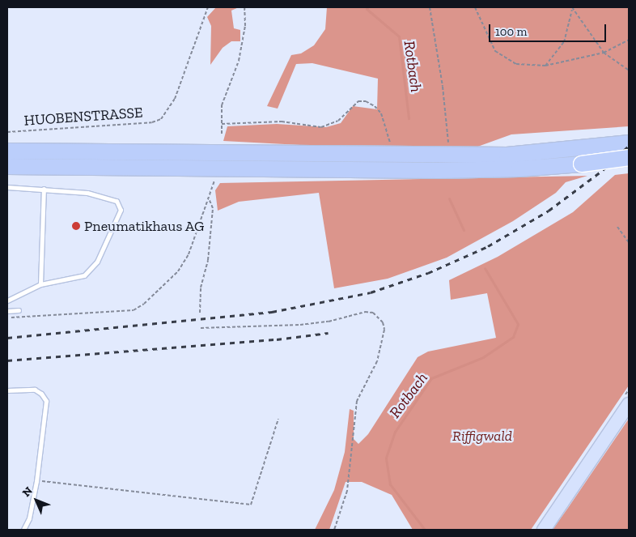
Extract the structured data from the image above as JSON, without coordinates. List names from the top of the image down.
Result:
{
  "streets": {
    "path": ["HUOBENSTRASSE"]
  },
  "water": ["Rotbach"],
  "parks": ["Riffigwald"],
  "places": ["Pneumatikhaus AG"],
  "scale_bar": "100 m",
  "north": "top left"
}
